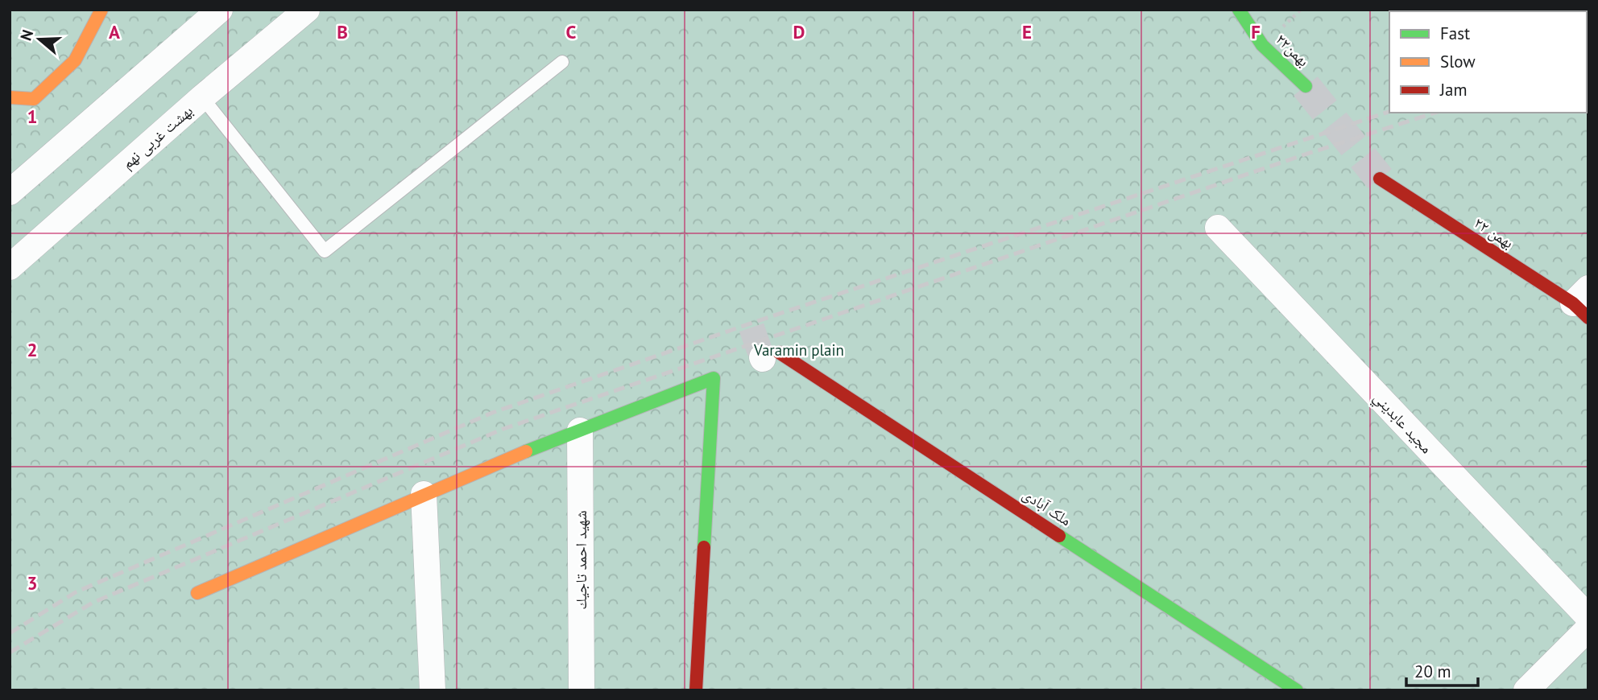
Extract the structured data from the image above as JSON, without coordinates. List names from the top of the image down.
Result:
{
  "streets": {
    "street": [
      "۲۲بهمن",
      "بهشت غربی نهم",
      "۲۲ بهمن",
      "مجيد عابديني",
      "ملک آبادی",
      "شهيد احمد تاجيك"
    ]
  },
  "parks": ["Varamin plain"],
  "legend": ["Fast", "Slow", "Jam"],
  "scale_bar": "20 m",
  "north": "left",
  "grid": {
    "columns": [
      "A",
      "B",
      "C",
      "D",
      "E",
      "F"
    ],
    "rows": ["1", "2", "3"]
  }
}
